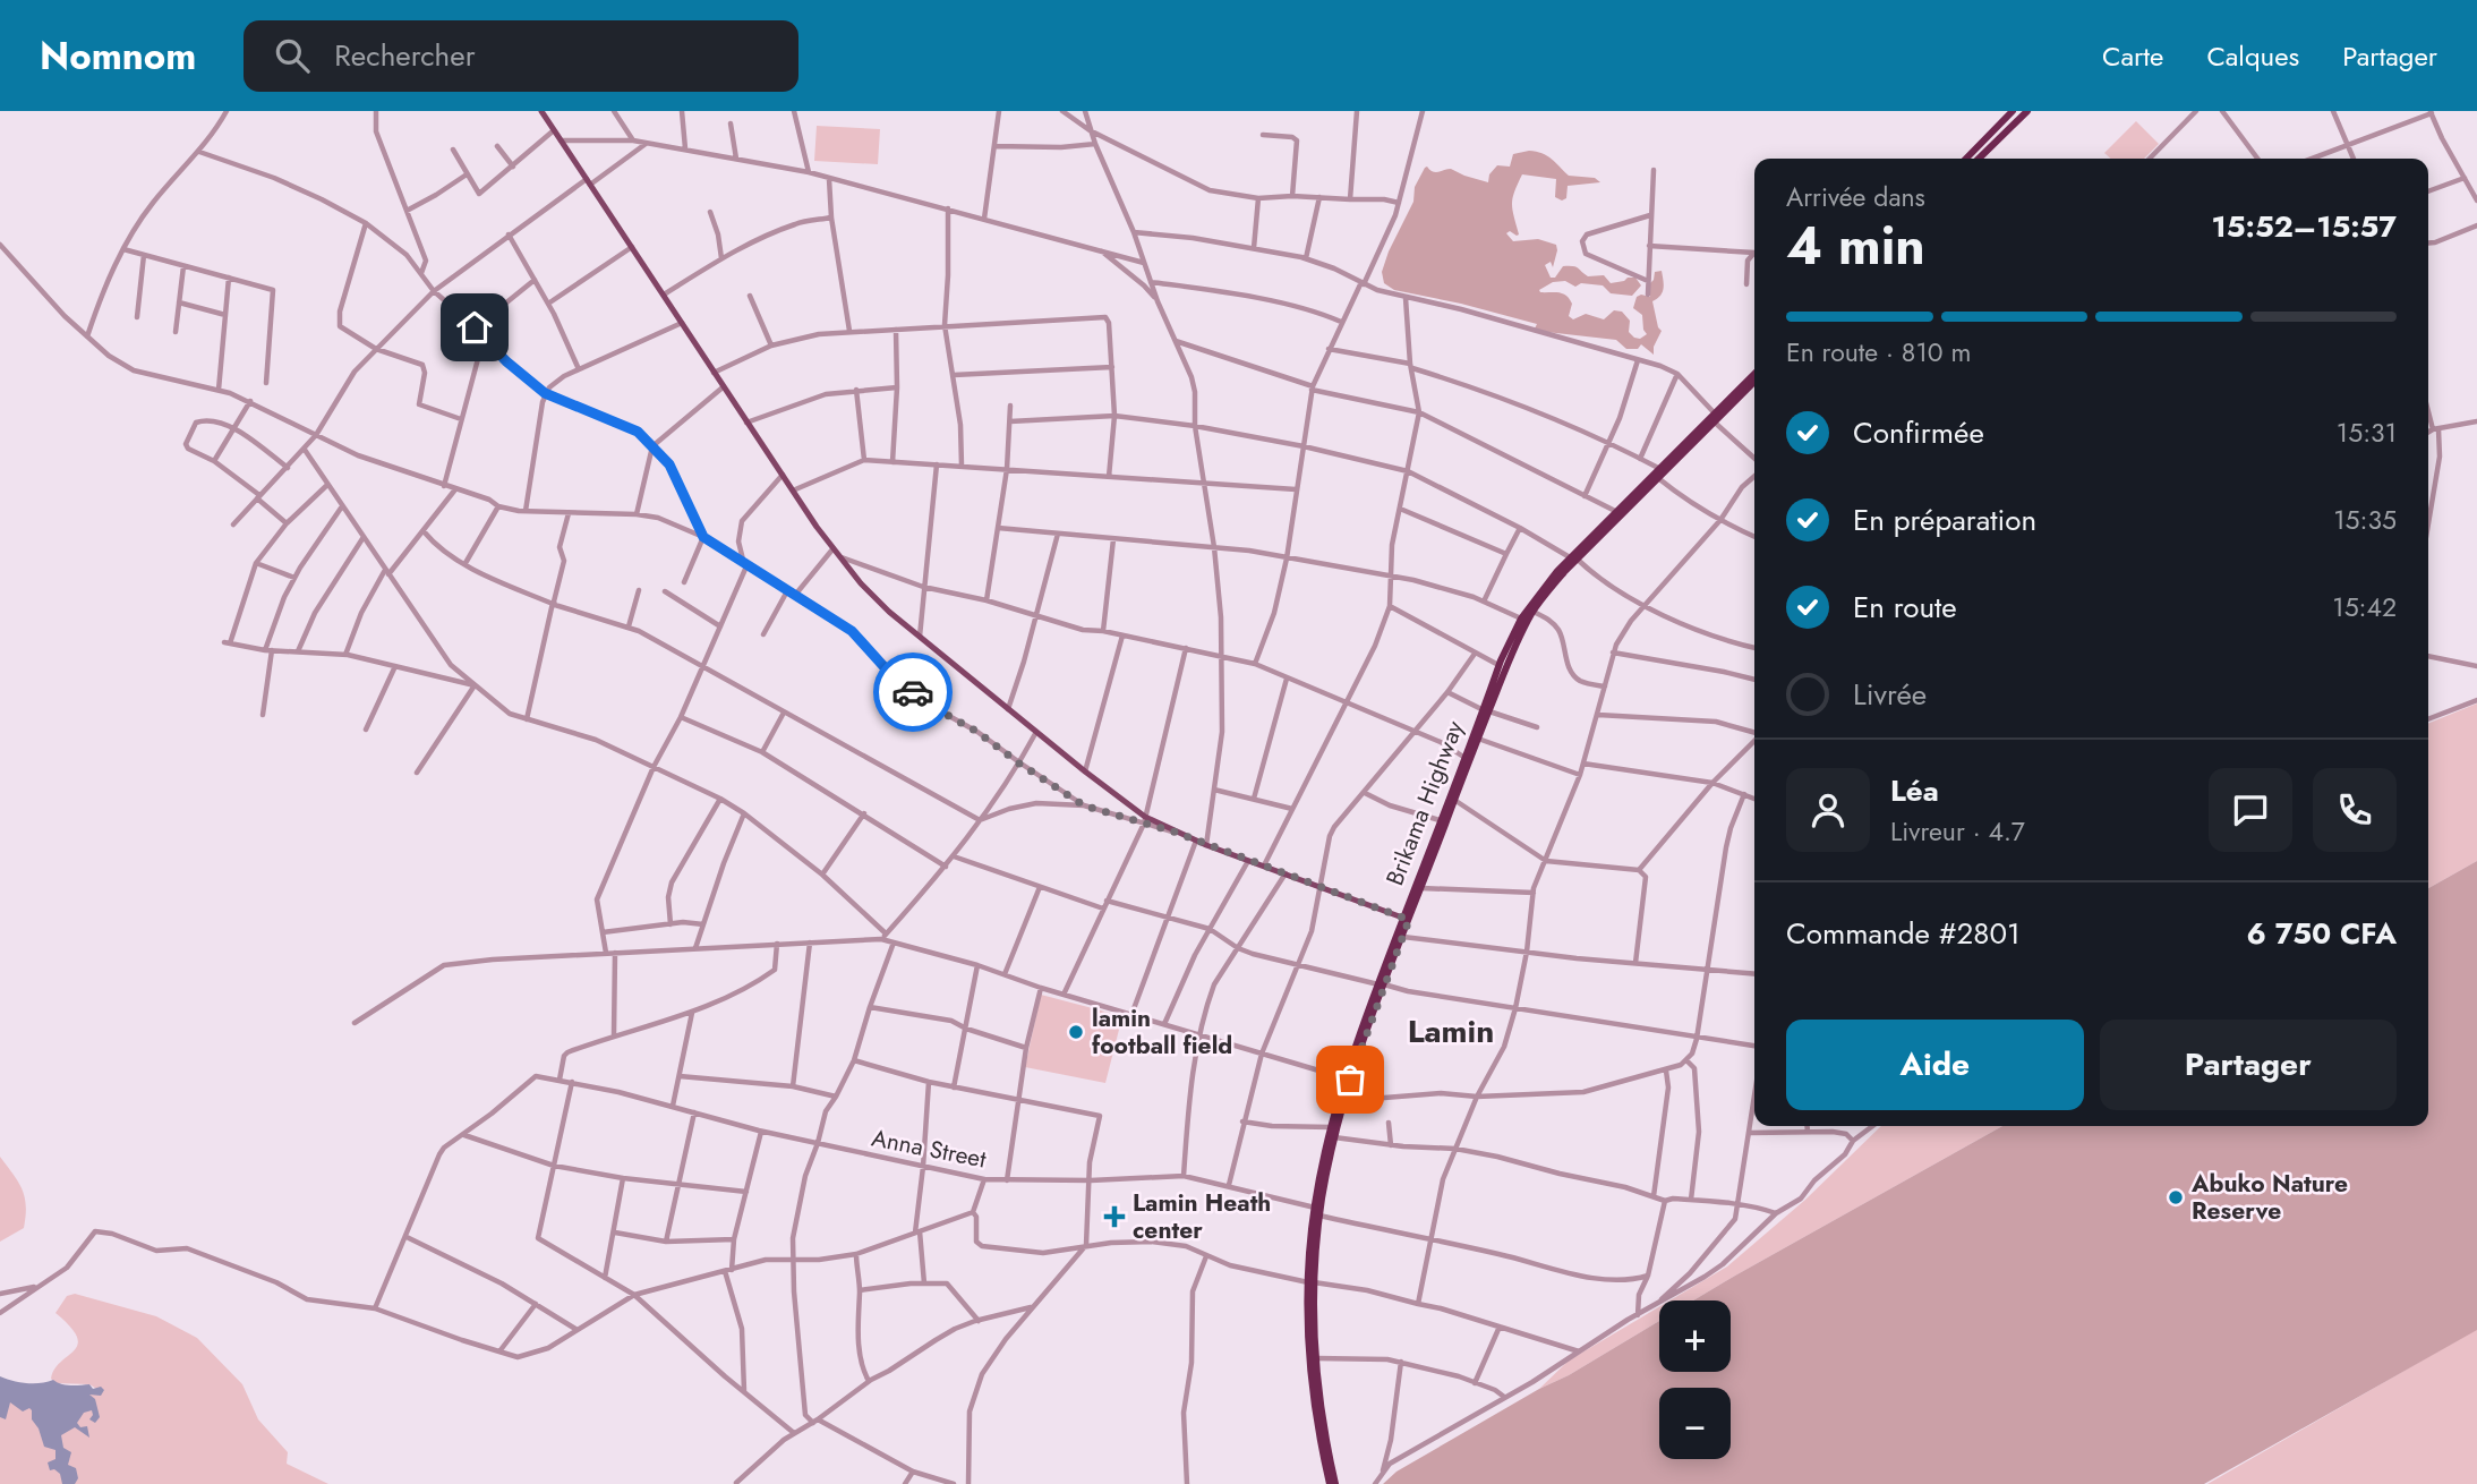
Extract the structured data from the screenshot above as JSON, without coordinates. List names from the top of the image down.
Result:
{
  "streets": {
    "highway": ["Brikama Highway"],
    "street": ["Anna Street"]
  },
  "crossings": [
    ["Brikama Highway", "Anna Street"]
  ],
  "districts": ["Lamin"],
  "places": {
    "other": ["lamin football field", "Abuko Nature Reserve"],
    "health": ["Lamin Heath center"]
  },
  "page": {
    "header": "Nomnom",
    "search": "Rechercher",
    "nav": ["Carte", "Calques", "Partager"],
    "heading": ["4 min", "Arrivée dans", "15:52–15:57"],
    "panel": [
      "Léa",
      "Livreur · 4.7",
      "Commande #2801",
      "6 750 CFA"
    ],
    "bar": "En route · 810 m",
    "list": [
      ["Confirmée", "15:31"],
      ["En préparation", "15:35"],
      ["En route", "15:42"],
      "Livrée"
    ],
    "buttons": ["Aide", "Partager"],
    "map_buttons": ["+", "−"]
  }
}
